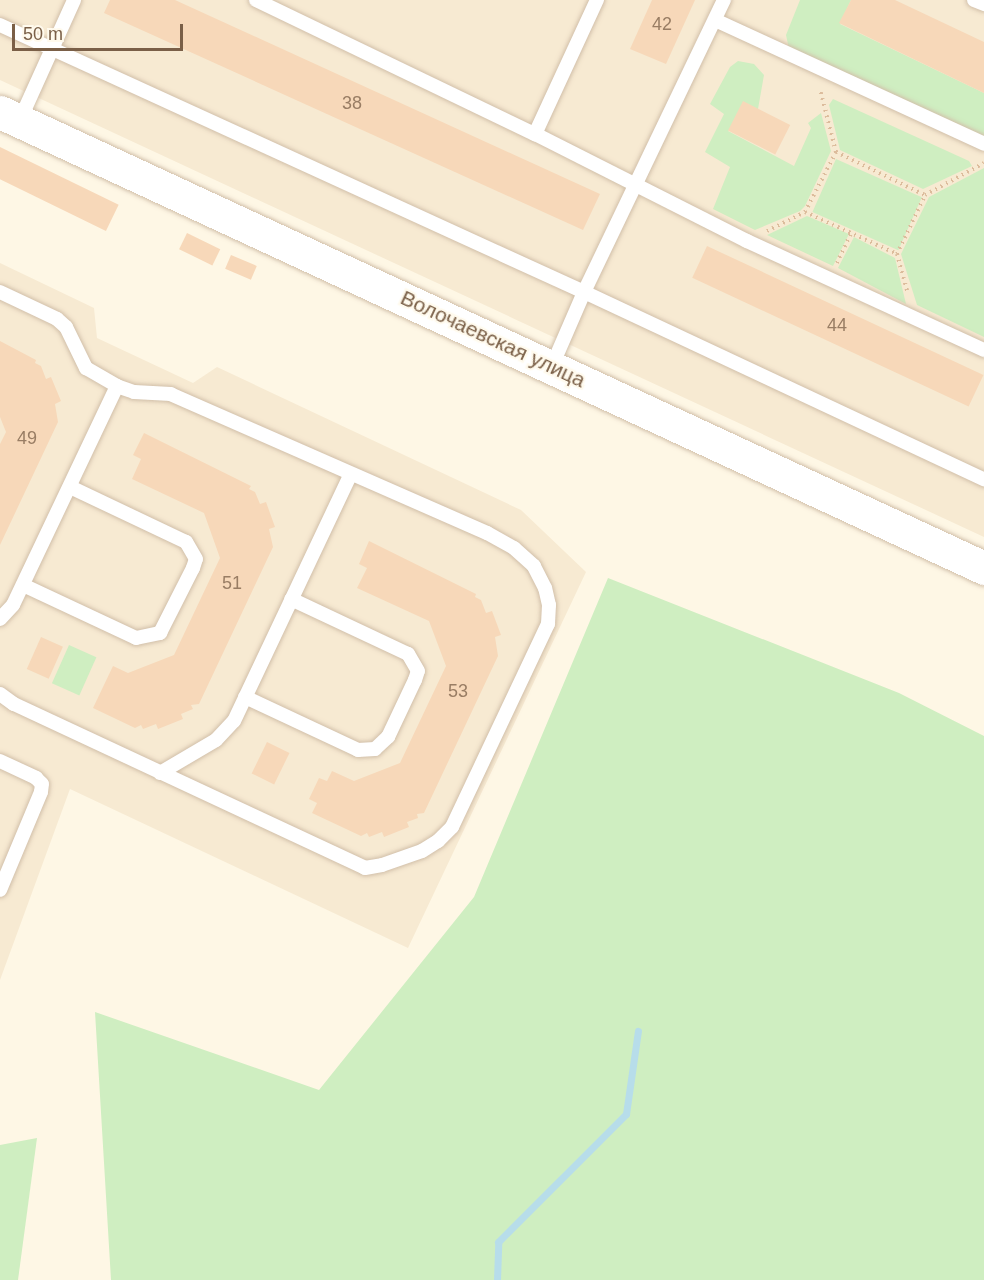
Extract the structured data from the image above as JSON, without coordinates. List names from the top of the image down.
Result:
{
  "streets": {
    "street": ["Волочаевская улица"]
  },
  "house_numbers": [
    "42",
    "38",
    "44",
    "49",
    "51",
    "53"
  ],
  "scale_bar": "50 m"
}
